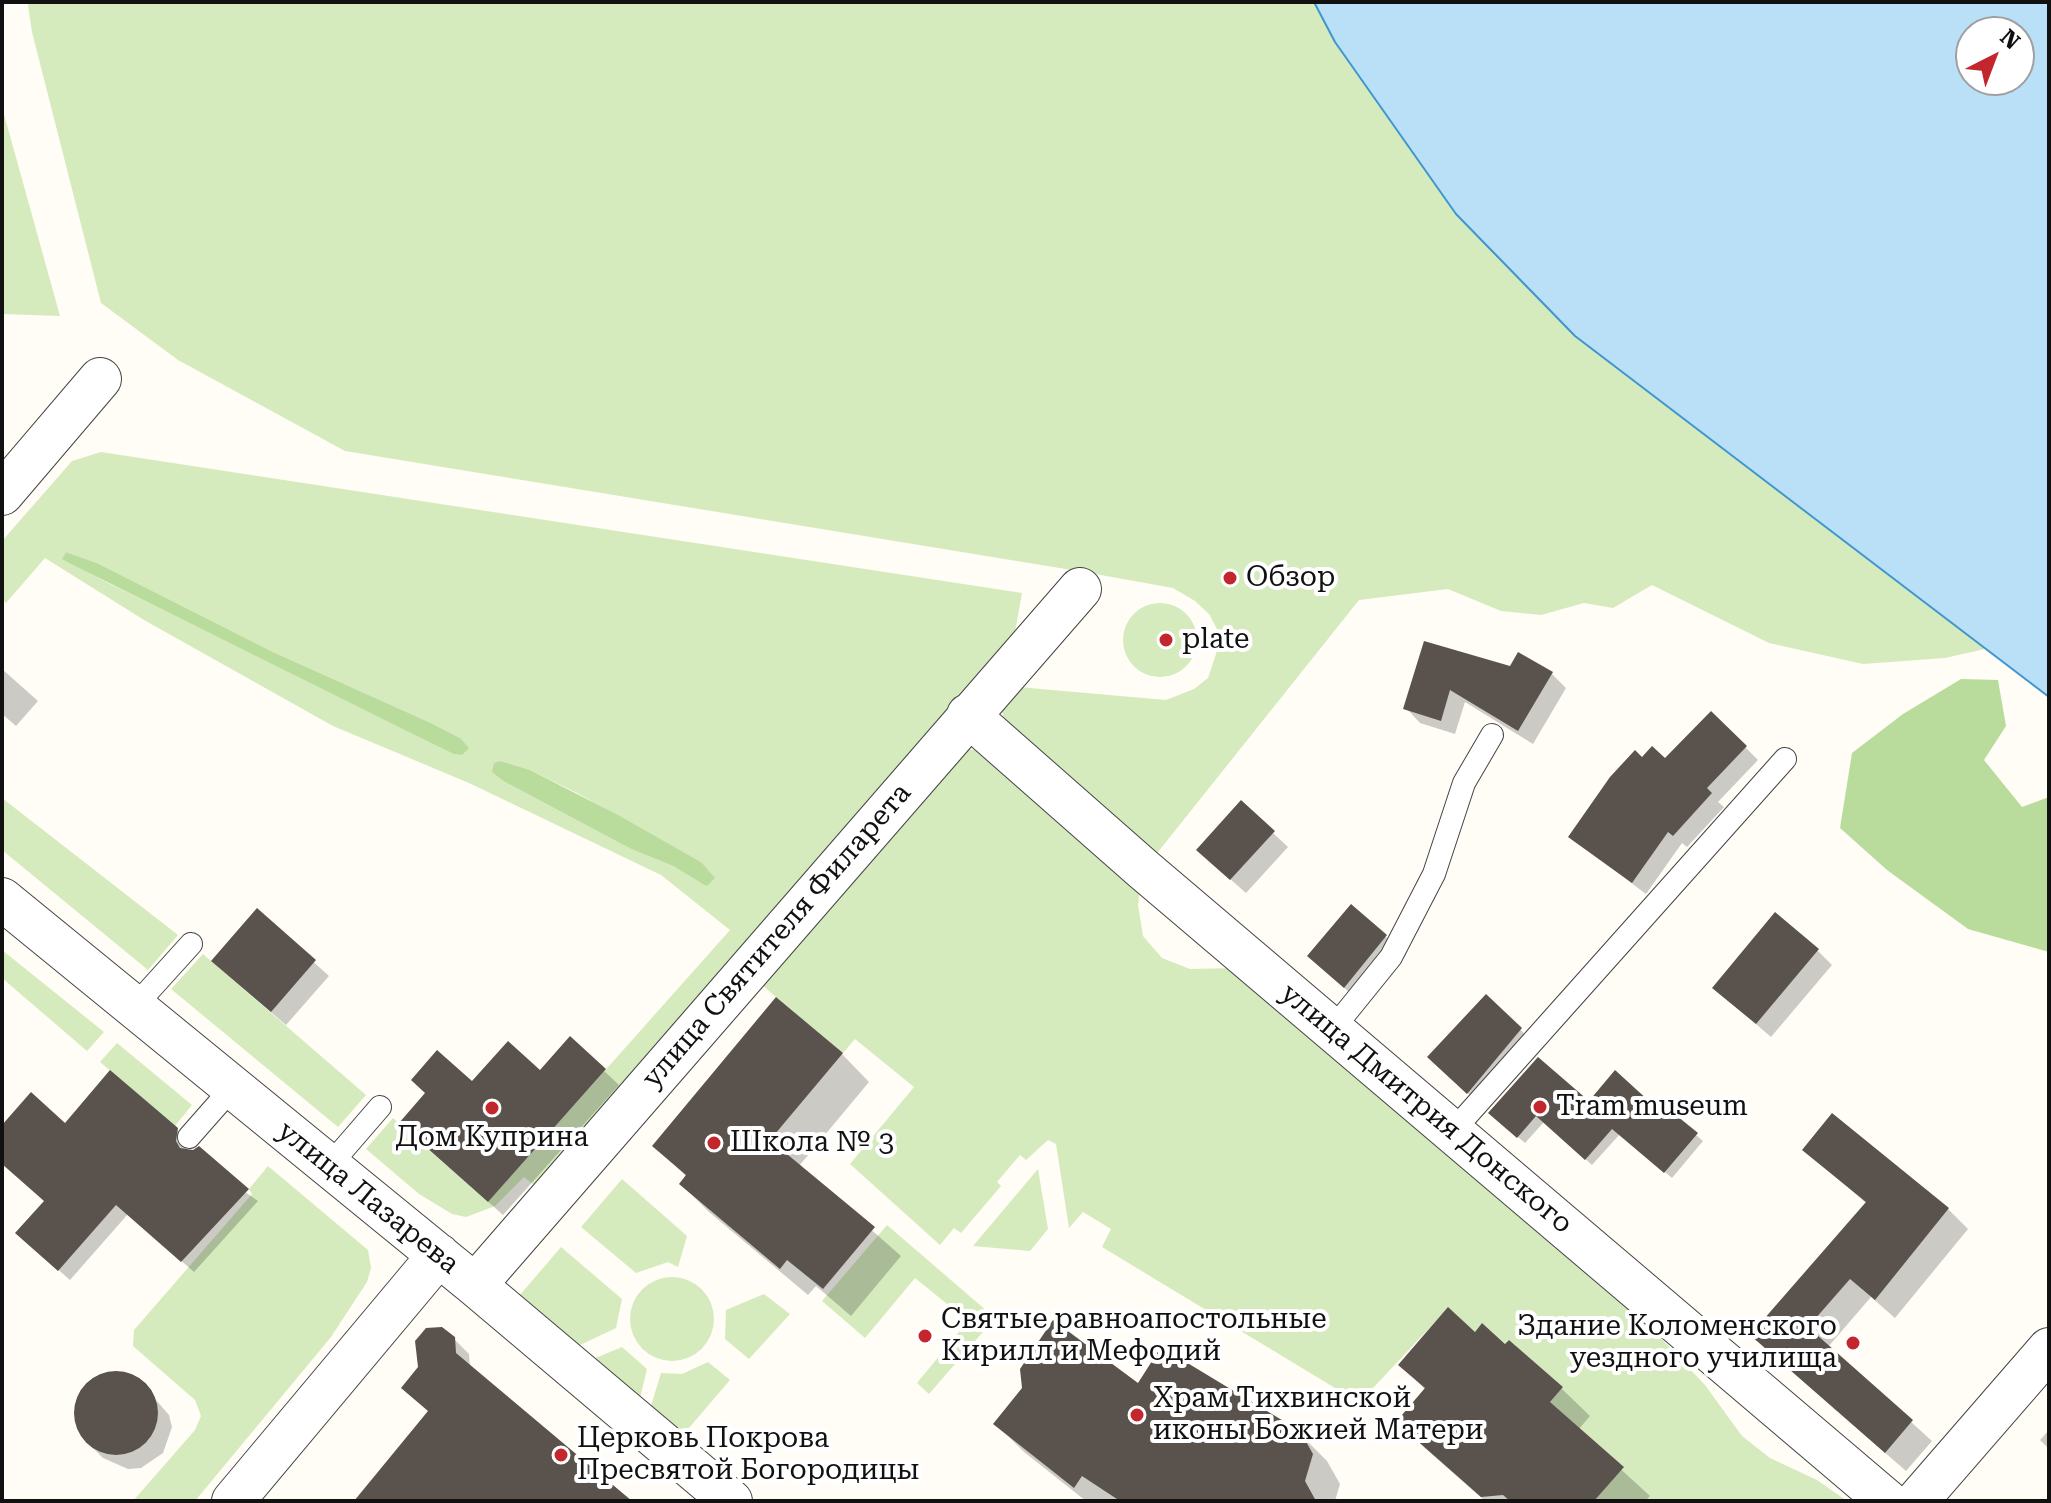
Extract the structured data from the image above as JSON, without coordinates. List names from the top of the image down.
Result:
{
  "streets": {
    "street": ["улица Святителя Филарета", "улица Дмитрия Донского", "улица Лазарева"]
  },
  "crossings": [
    ["улица Святителя Филарета", "улица Дмитрия Донского"],
    ["улица Святителя Филарета", "улица Лазарева"]
  ],
  "places": [
    "Обзор",
    "plate",
    "Tram museum",
    "Дом Куприна",
    "Школа № 3",
    "Святые равноапостольные Кирилл и Мефодий",
    "Здание Коломенского уездного училища",
    "Храм Тихвинской иконы Божией Матери",
    "Церковь Покрова Пресвятой Богородицы"
  ],
  "north": "top right"
}
